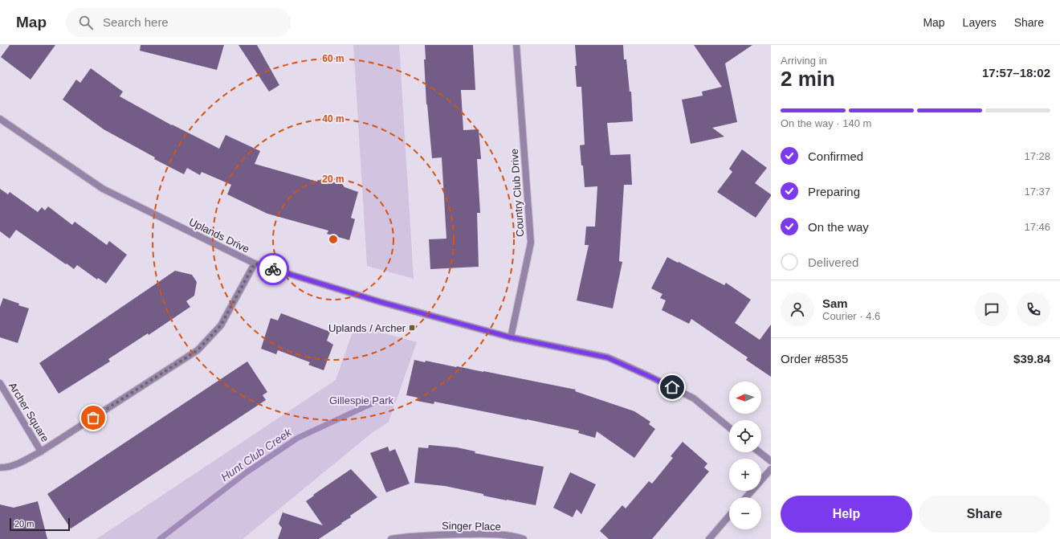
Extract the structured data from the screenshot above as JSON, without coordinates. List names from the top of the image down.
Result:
{
  "streets": {
    "street": [
      "Country Club Drive",
      "Uplands Drive",
      "Archer Square",
      "Singer Place"
    ]
  },
  "crossings": [
    ["Country Club Drive", "Uplands Drive"],
    ["Uplands Drive", "Archer Square"]
  ],
  "water": ["Hunt Club Creek"],
  "parks": ["Gillespie Park"],
  "places": {
    "transit": ["Uplands / Archer"]
  },
  "scale_bar": "20 m",
  "north": "left",
  "page": {
    "header": "Map",
    "search": "Search here",
    "nav": ["Map", "Layers", "Share"],
    "heading": ["2 min", "Arriving in", "17:57–18:02"],
    "panel": [
      "Sam",
      "Courier · 4.6",
      "Order #8535",
      "$39.84"
    ],
    "bar": "On the way · 140 m",
    "list": [
      ["Confirmed", "17:28"],
      ["Preparing", "17:37"],
      ["On the way", "17:46"],
      "Delivered"
    ],
    "map_buttons": ["+", "−"],
    "buttons": ["Help", "Share"],
    "scale": "20 m"
  },
  "rings": ["60 m", "40 m", "20 m"]
}
